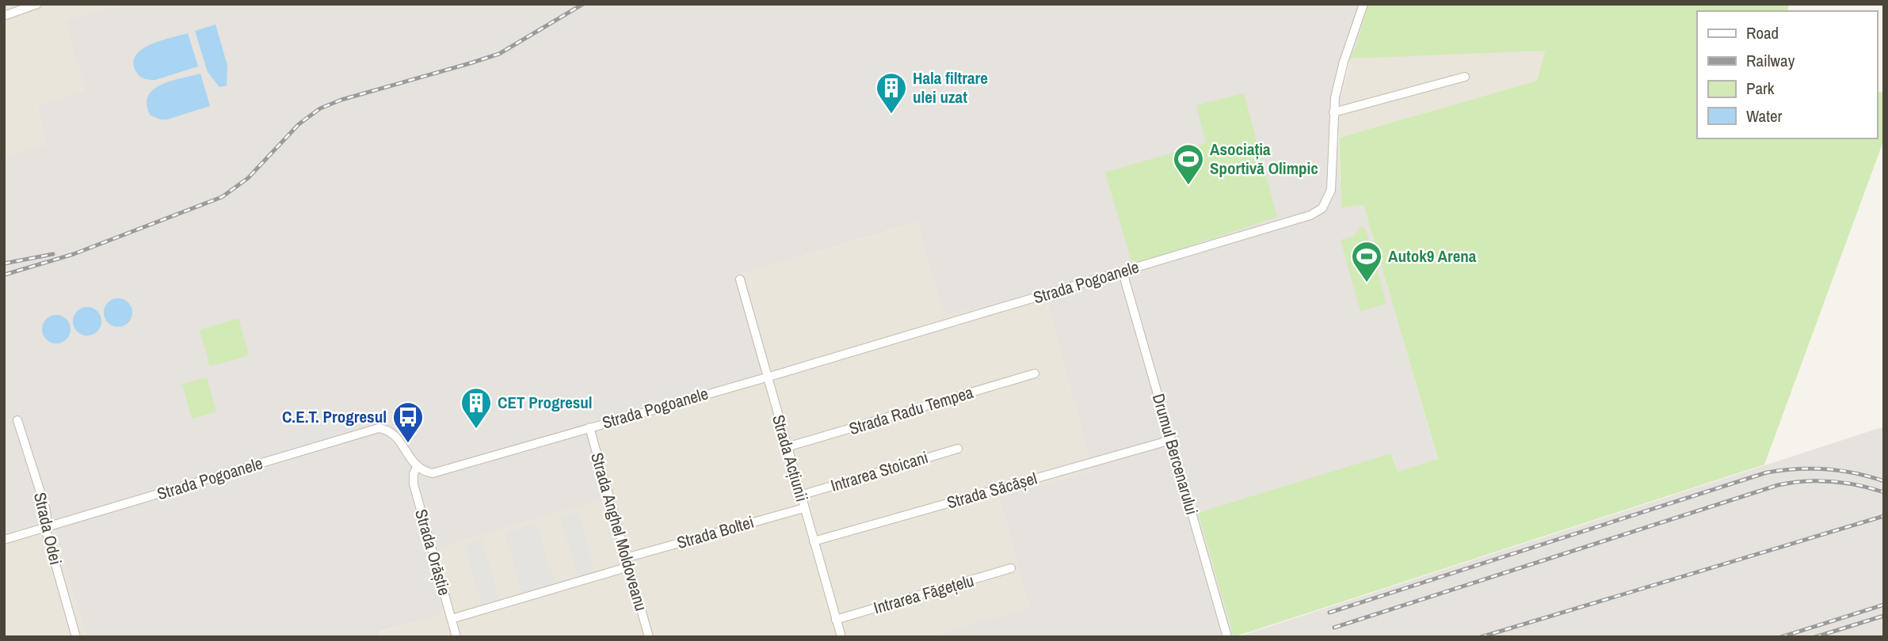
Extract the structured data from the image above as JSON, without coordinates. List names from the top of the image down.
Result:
{
  "streets": {
    "street": [
      "Strada Pogoanele",
      "Strada Radu Tempea",
      "Drumul Bercenarului",
      "Strada Acțiunii",
      "Intrarea Stoicani",
      "Strada Săcășel",
      "Strada Odei",
      "Strada Anghel Moldoveanu",
      "Strada Boltei",
      "Strada Orăștie",
      "Intrarea Făgețelu"
    ]
  },
  "crossings": [
    ["Strada Pogoanele", "Drumul Bercenarului"],
    ["Strada Pogoanele", "Strada Acțiunii"],
    ["Strada Pogoanele", "Strada Odei"],
    ["Strada Pogoanele", "Strada Anghel Moldoveanu"],
    ["Strada Pogoanele", "Strada Orăștie"],
    ["Strada Radu Tempea", "Strada Acțiunii"],
    ["Drumul Bercenarului", "Strada Săcășel"],
    ["Strada Acțiunii", "Intrarea Stoicani"],
    ["Strada Acțiunii", "Strada Săcășel"],
    ["Strada Acțiunii", "Strada Boltei"],
    ["Strada Acțiunii", "Intrarea Făgețelu"],
    ["Strada Anghel Moldoveanu", "Strada Boltei"],
    ["Strada Boltei", "Strada Orăștie"]
  ],
  "places": {
    "building": ["Hala filtrare ulei uzat", "CET Progresul"],
    "sports": ["Asociația Sportivă Olimpic", "Autok9 Arena"],
    "bus stop": ["C.E.T. Progresul"]
  },
  "legend": [
    "Road",
    "Railway",
    "Park",
    "Water"
  ]
}
